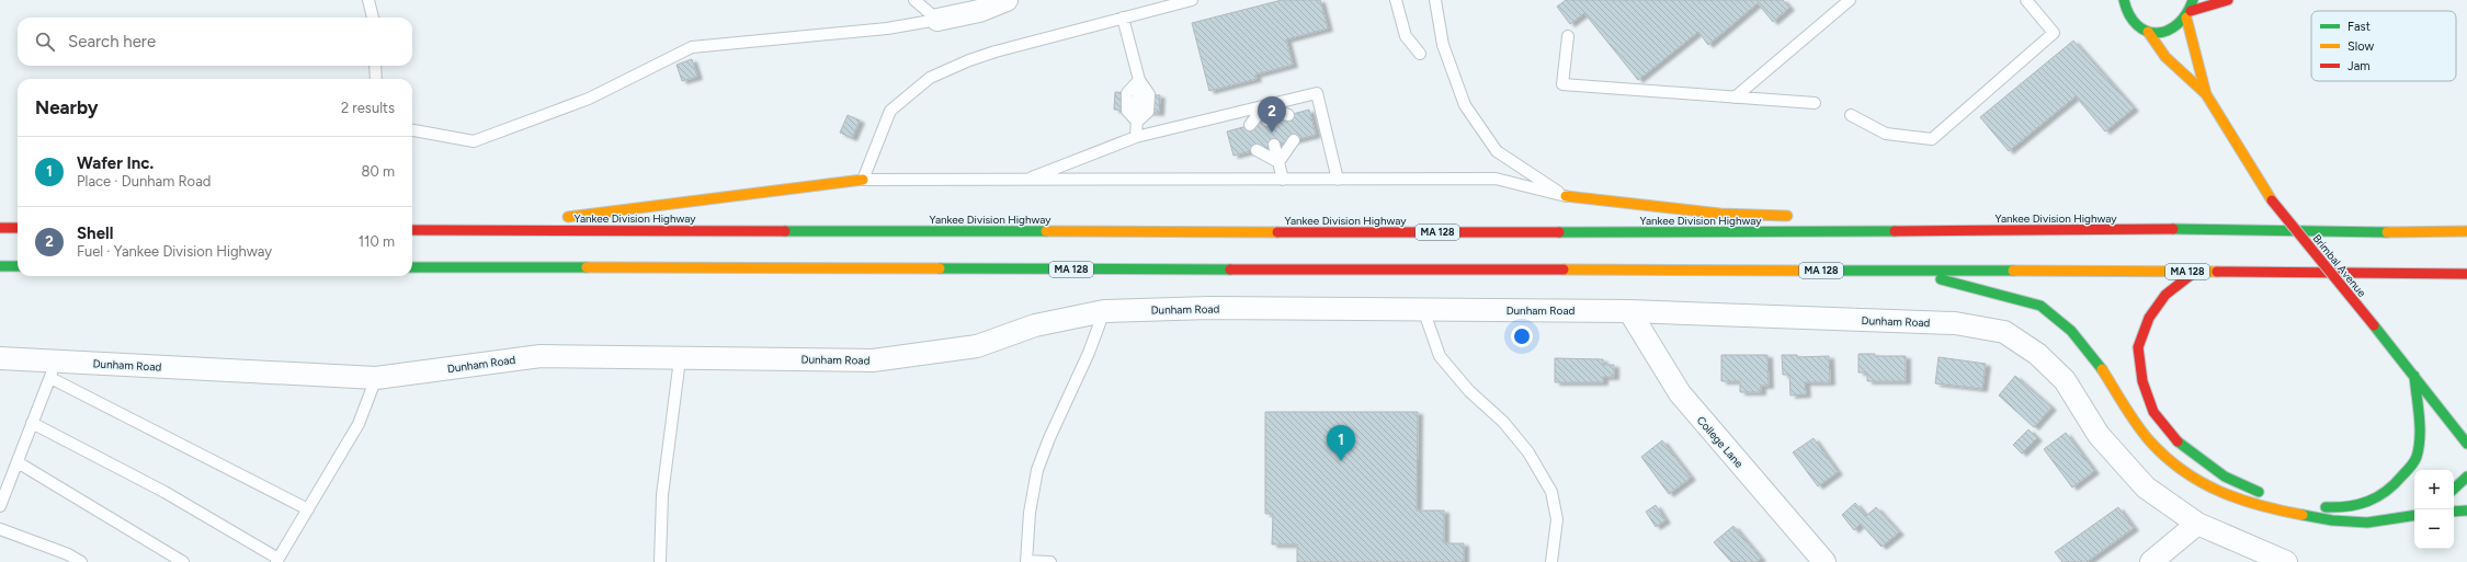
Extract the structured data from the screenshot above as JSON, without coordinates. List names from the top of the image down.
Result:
{
  "streets": {
    "main road": ["Yankee Division Highway", "MA 128", "Brimbal Avenue"],
    "street": ["Dunham Road", "College Lane"]
  },
  "crossings": [
    ["Dunham Road", "College Lane"]
  ],
  "legend": ["Fast", "Slow", "Jam"],
  "page": {
    "search": "Search here",
    "heading": ["Nearby", "2 results"],
    "pins": ["2", "1"],
    "list": [
      {
        "mark": "1",
        "name": "Wafer Inc.",
        "note": "Place · Dunham Road",
        "value": "80 m"
      },
      {
        "mark": "2",
        "name": "Shell",
        "note": "Fuel · Yankee Division Highway",
        "value": "110 m"
      }
    ],
    "map_buttons": ["+", "−"]
  }
}
